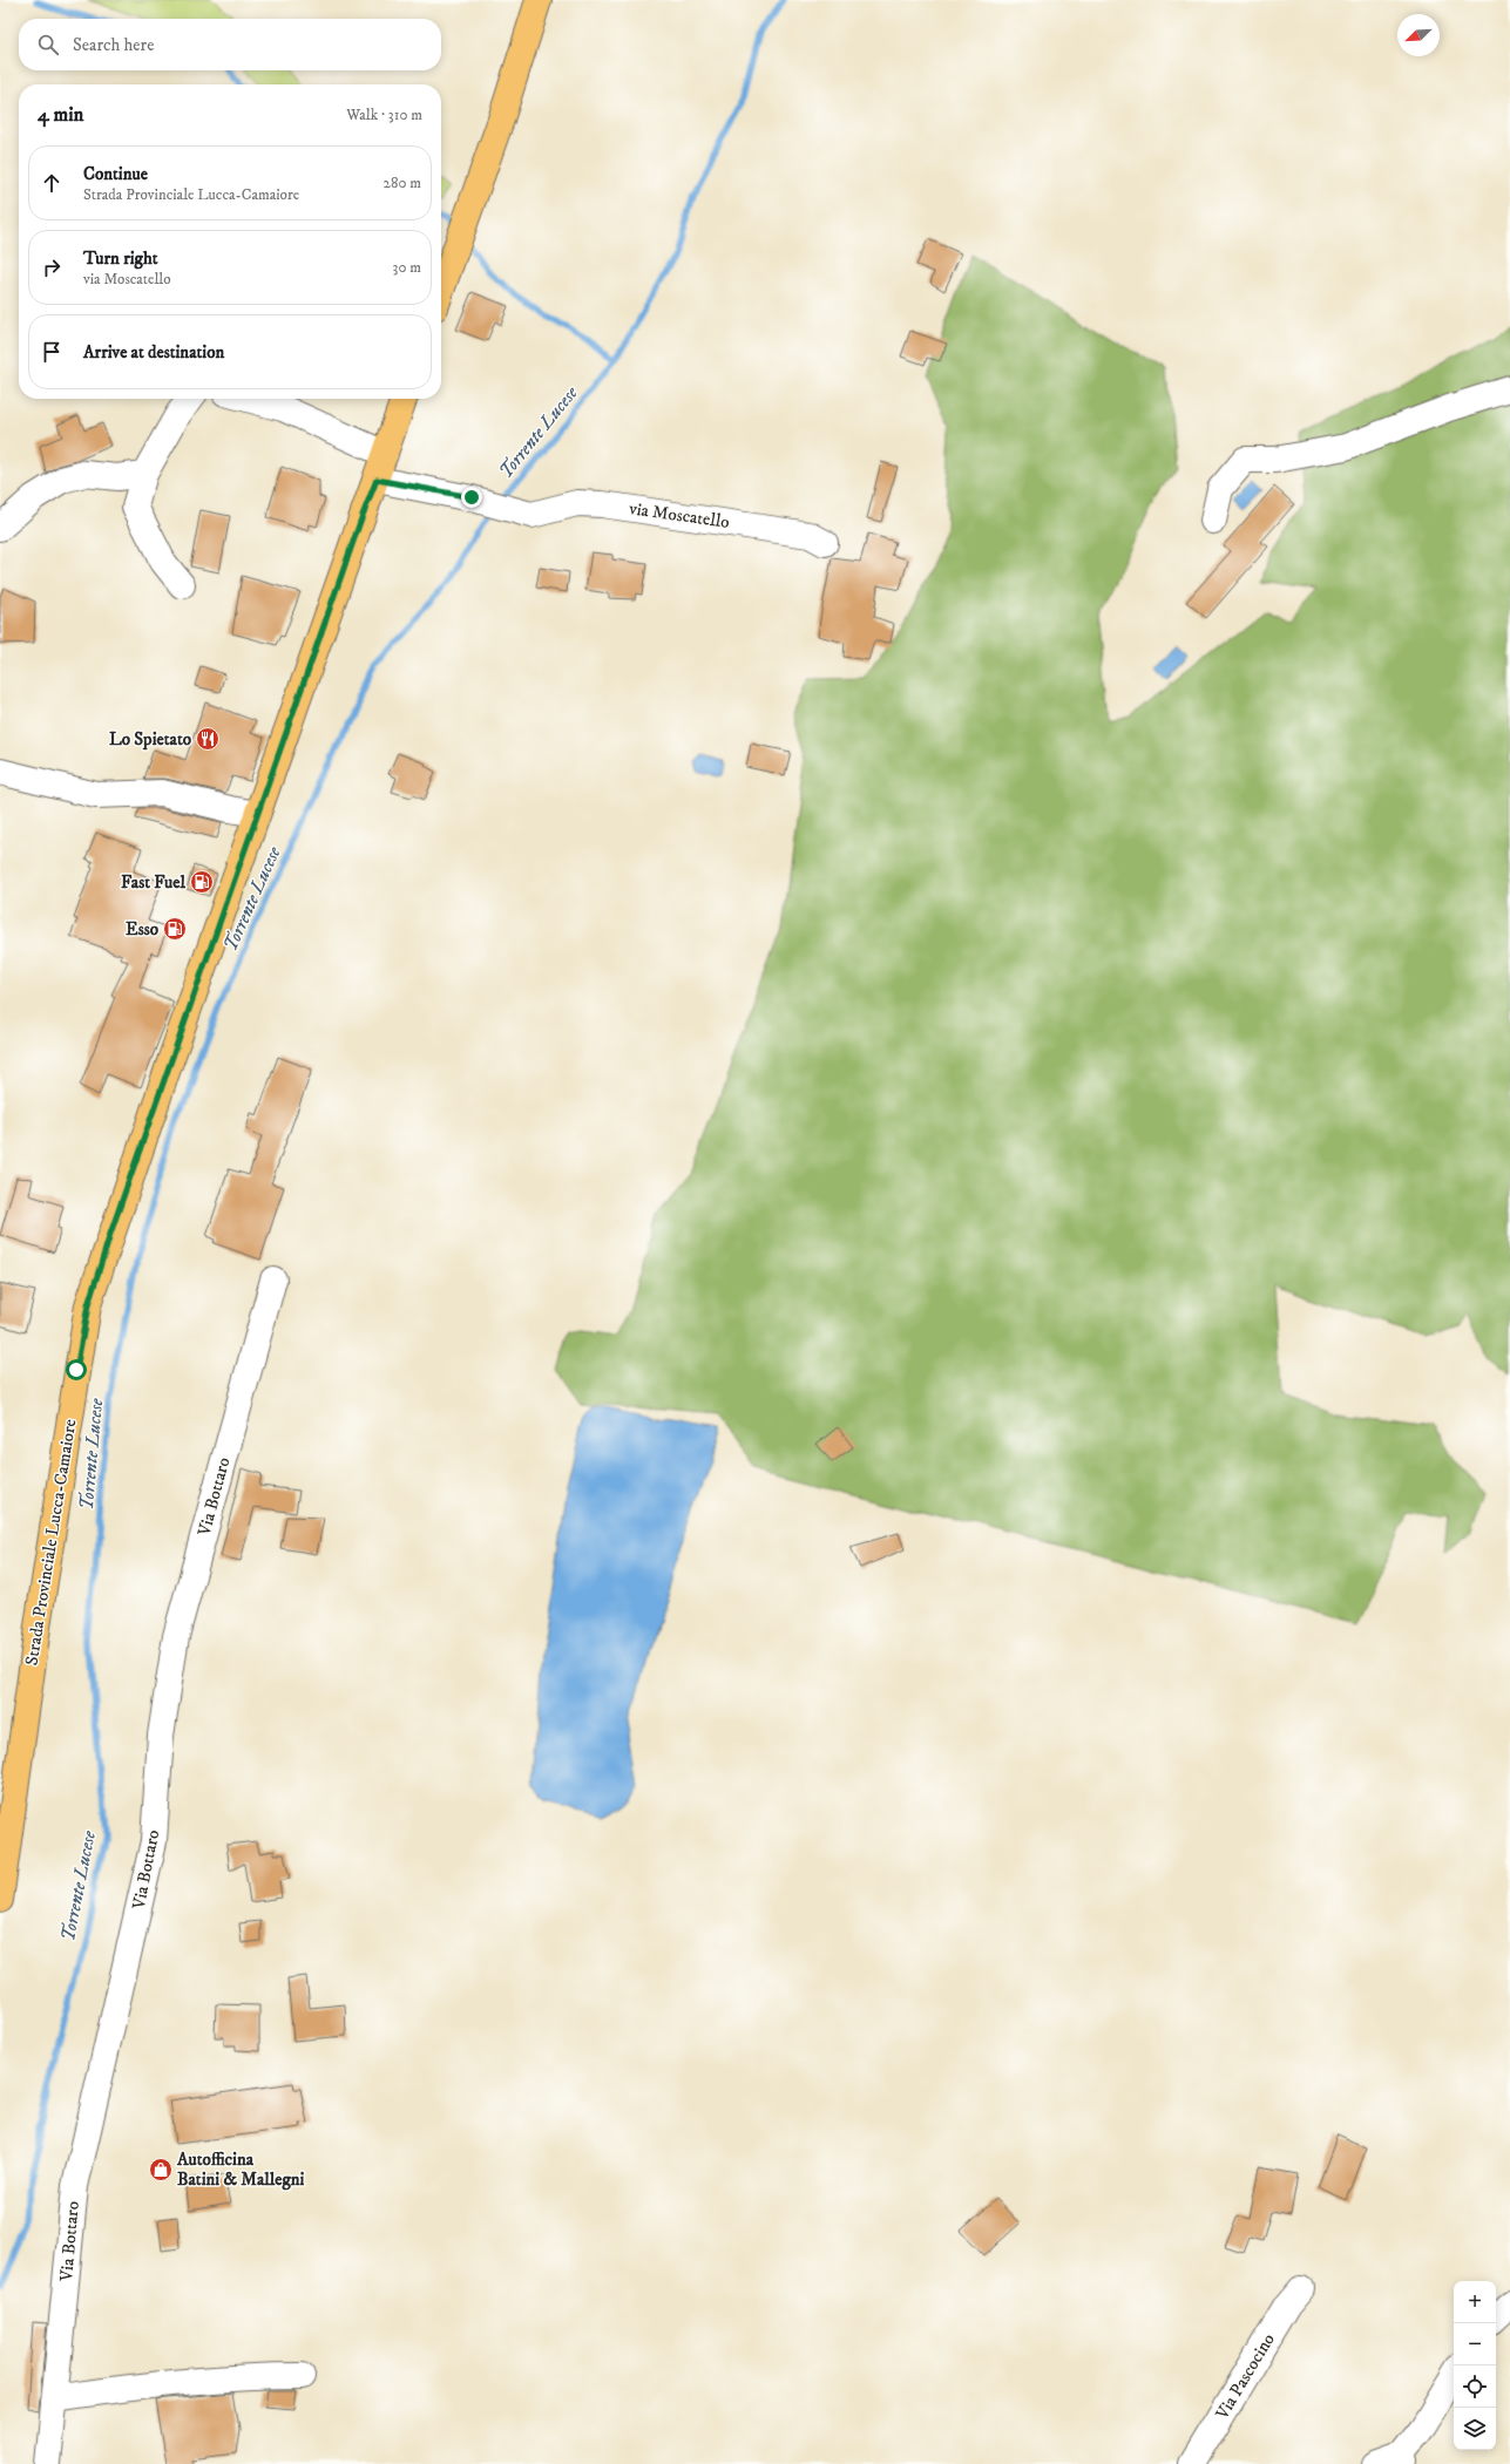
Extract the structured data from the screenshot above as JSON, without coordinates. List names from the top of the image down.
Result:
{
  "streets": {
    "main road": ["Strada Provinciale Lucca-Camaiore"],
    "street": ["via Moscatello", "Via Bottaro", "Via Pascocino"]
  },
  "crossings": [
    ["via Moscatello", "Strada Provinciale Lucca-Camaiore"]
  ],
  "water": ["Torrente Lucese"],
  "places": {
    "restaurant": ["Lo Spietato"],
    "fuel station": ["Fast Fuel", "Esso"],
    "shop": ["Autofficina Batini & Mallegni"]
  },
  "north": "bottom left",
  "page": {
    "search": "Search here",
    "heading": ["4 min", "Walk · 310 m"],
    "list": [
      ["Continue", "Strada Provinciale Lucca-Camaiore", "280 m"],
      ["Turn right", "via Moscatello", "30 m"],
      "Arrive at destination"
    ],
    "map_buttons": ["+", "−"]
  }
}
